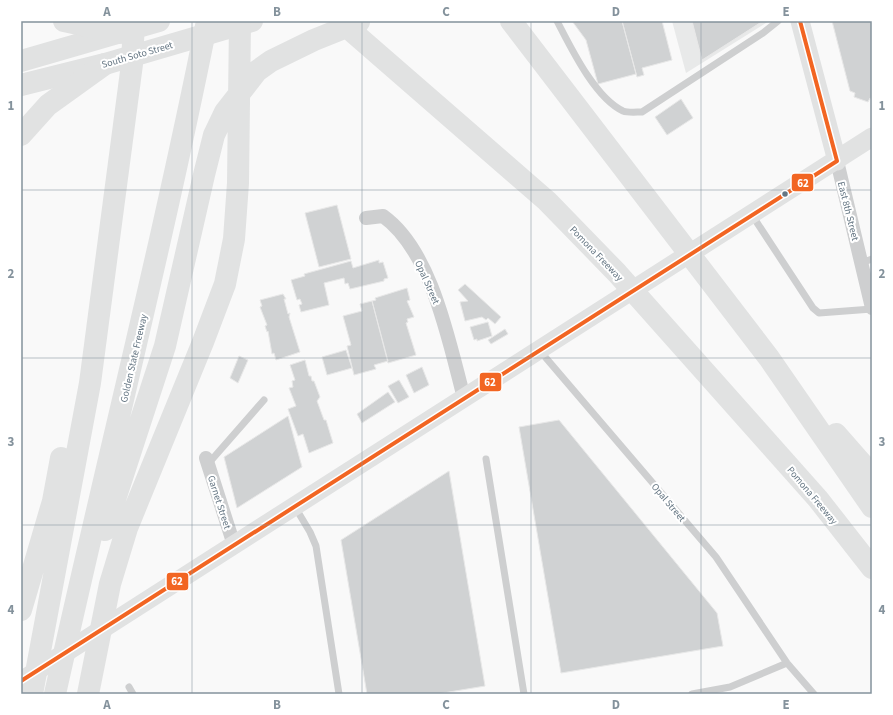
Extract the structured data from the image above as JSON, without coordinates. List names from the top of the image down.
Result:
{
  "streets": {
    "main road": [
      "South Soto Street",
      "East 8th Street",
      "Pomona Freeway",
      "Golden State Freeway"
    ],
    "street": ["Opal Street", "Garnet Street"]
  },
  "lines": ["transit line 62"],
  "grid": {
    "columns": [
      "A",
      "B",
      "C",
      "D",
      "E"
    ],
    "rows": [
      "1",
      "2",
      "3",
      "4"
    ]
  }
}
